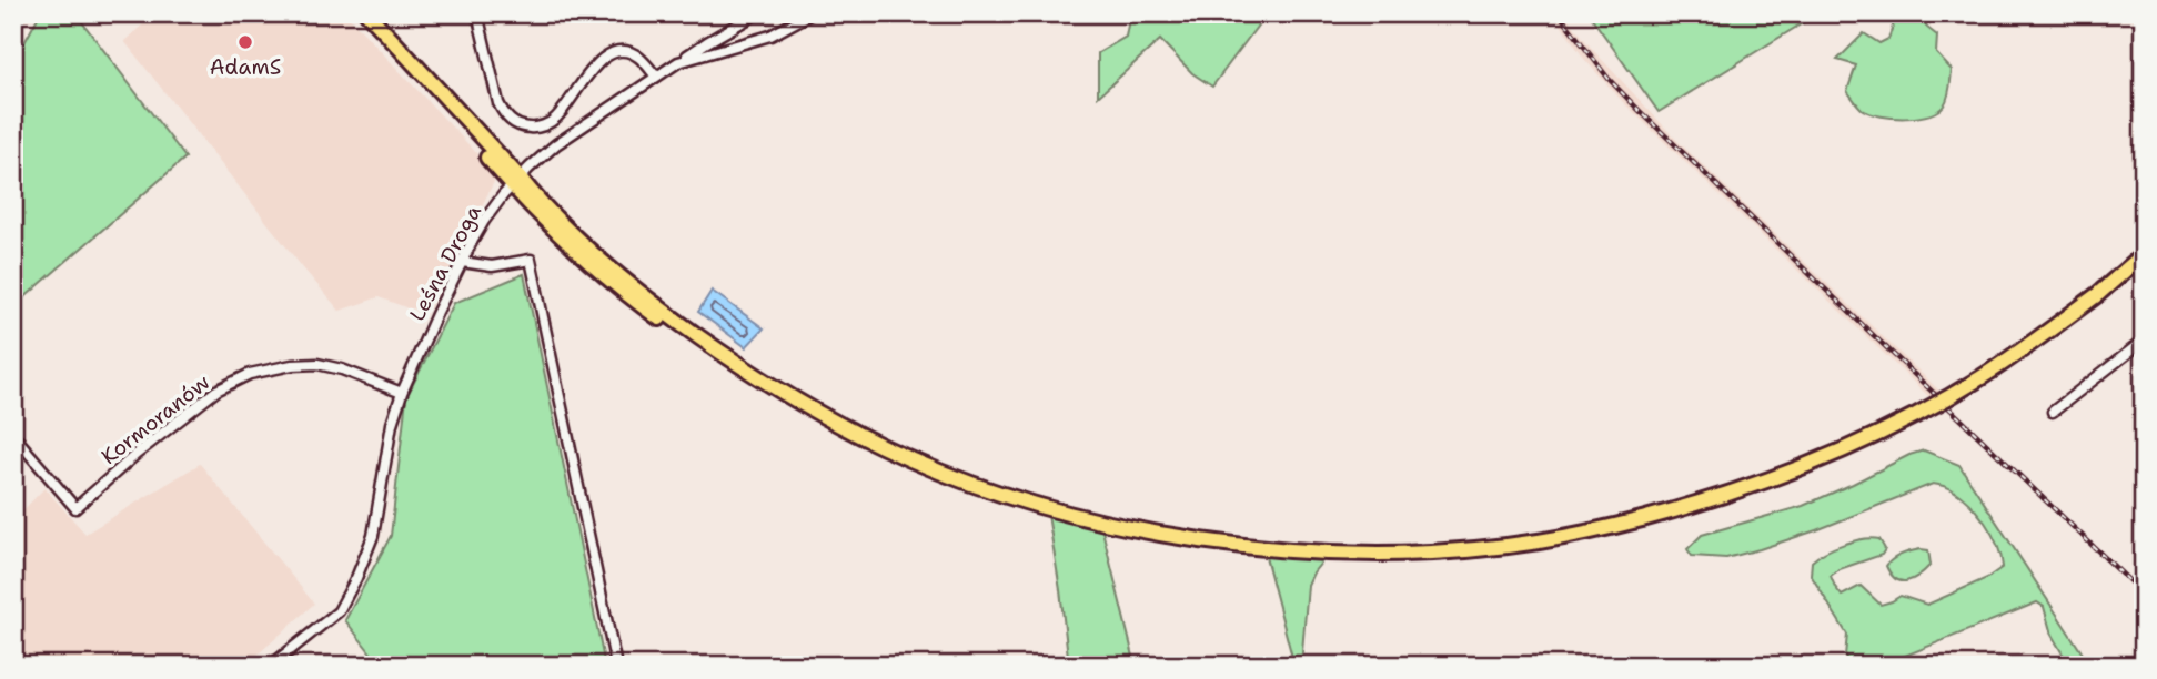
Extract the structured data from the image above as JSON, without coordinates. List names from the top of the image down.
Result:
{
  "streets": {
    "street": ["Leśna Droga", "Kormoranów"]
  },
  "crossings": [
    ["Leśna Droga", "Kormoranów"]
  ],
  "places": ["AdamS"]
}
